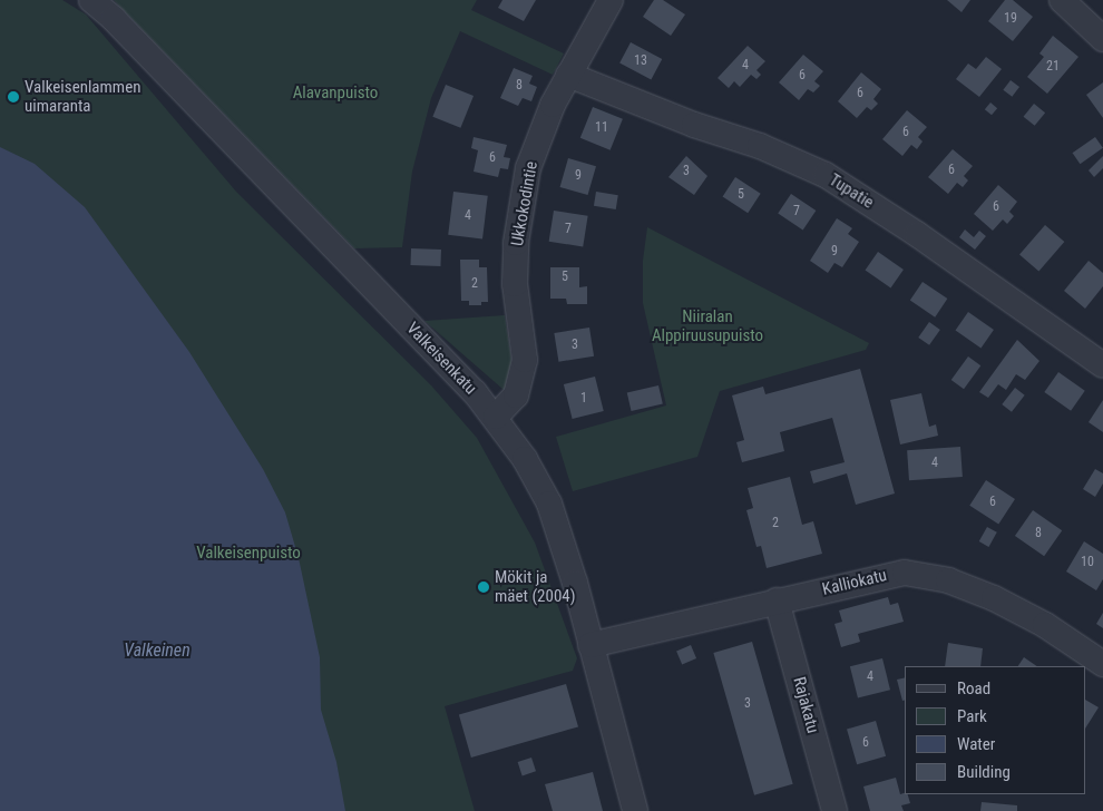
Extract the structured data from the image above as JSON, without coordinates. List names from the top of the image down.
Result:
{
  "streets": {
    "street": [
      "Tupatie",
      "Ukkokodintie",
      "Valkeisenkatu",
      "Kalliokatu",
      "Rajakatu"
    ]
  },
  "crossings": [
    ["Tupatie", "Ukkokodintie"],
    ["Ukkokodintie", "Valkeisenkatu"],
    ["Valkeisenkatu", "Kalliokatu"],
    ["Kalliokatu", "Rajakatu"]
  ],
  "water": ["Valkeinen"],
  "parks": ["Alavanpuisto", "Niiralan Alppiruusupuisto", "Valkeisenpuisto"],
  "places": ["Valkeisenlammen uimaranta", "Mökit ja mäet (2004)"],
  "house_numbers": [
    "19",
    "13",
    "4",
    "21",
    "6",
    "8",
    "6",
    "11",
    "6",
    "6",
    "6",
    "3",
    "9",
    "5",
    "6",
    "7",
    "4",
    "7",
    "9",
    "5",
    "2",
    "3",
    "1",
    "4",
    "6",
    "2",
    "8",
    "10",
    "4",
    "3",
    "6"
  ],
  "legend": [
    "Road",
    "Park",
    "Water",
    "Building"
  ]
}
